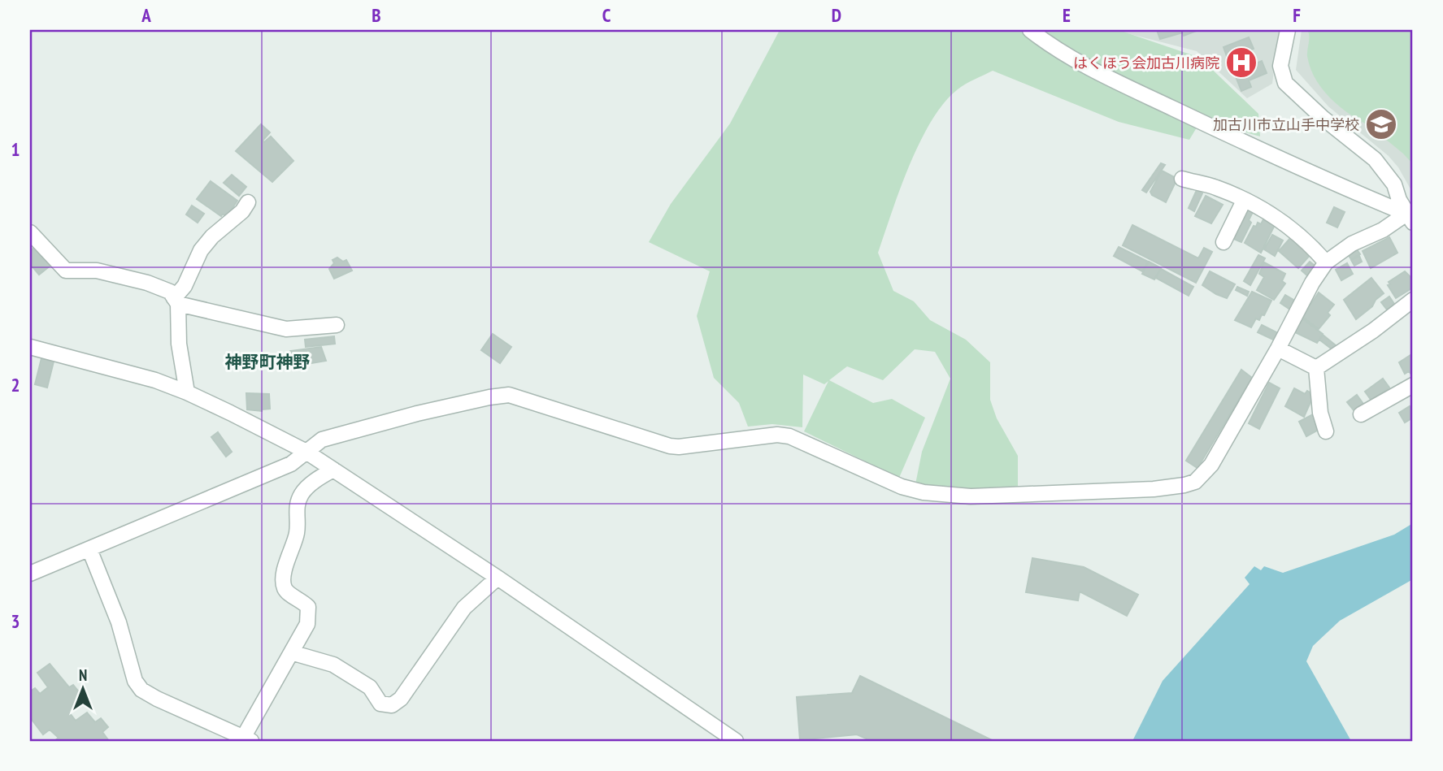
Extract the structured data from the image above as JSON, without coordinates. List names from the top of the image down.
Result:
{
  "districts": ["神野町神野"],
  "places": {
    "hospital": ["はくほう会加古川病院"],
    "school or university": ["加古川市立山手中学校"]
  },
  "north": "top",
  "grid": {
    "columns": [
      "A",
      "B",
      "C",
      "D",
      "E",
      "F"
    ],
    "rows": ["1", "2", "3"]
  }
}
